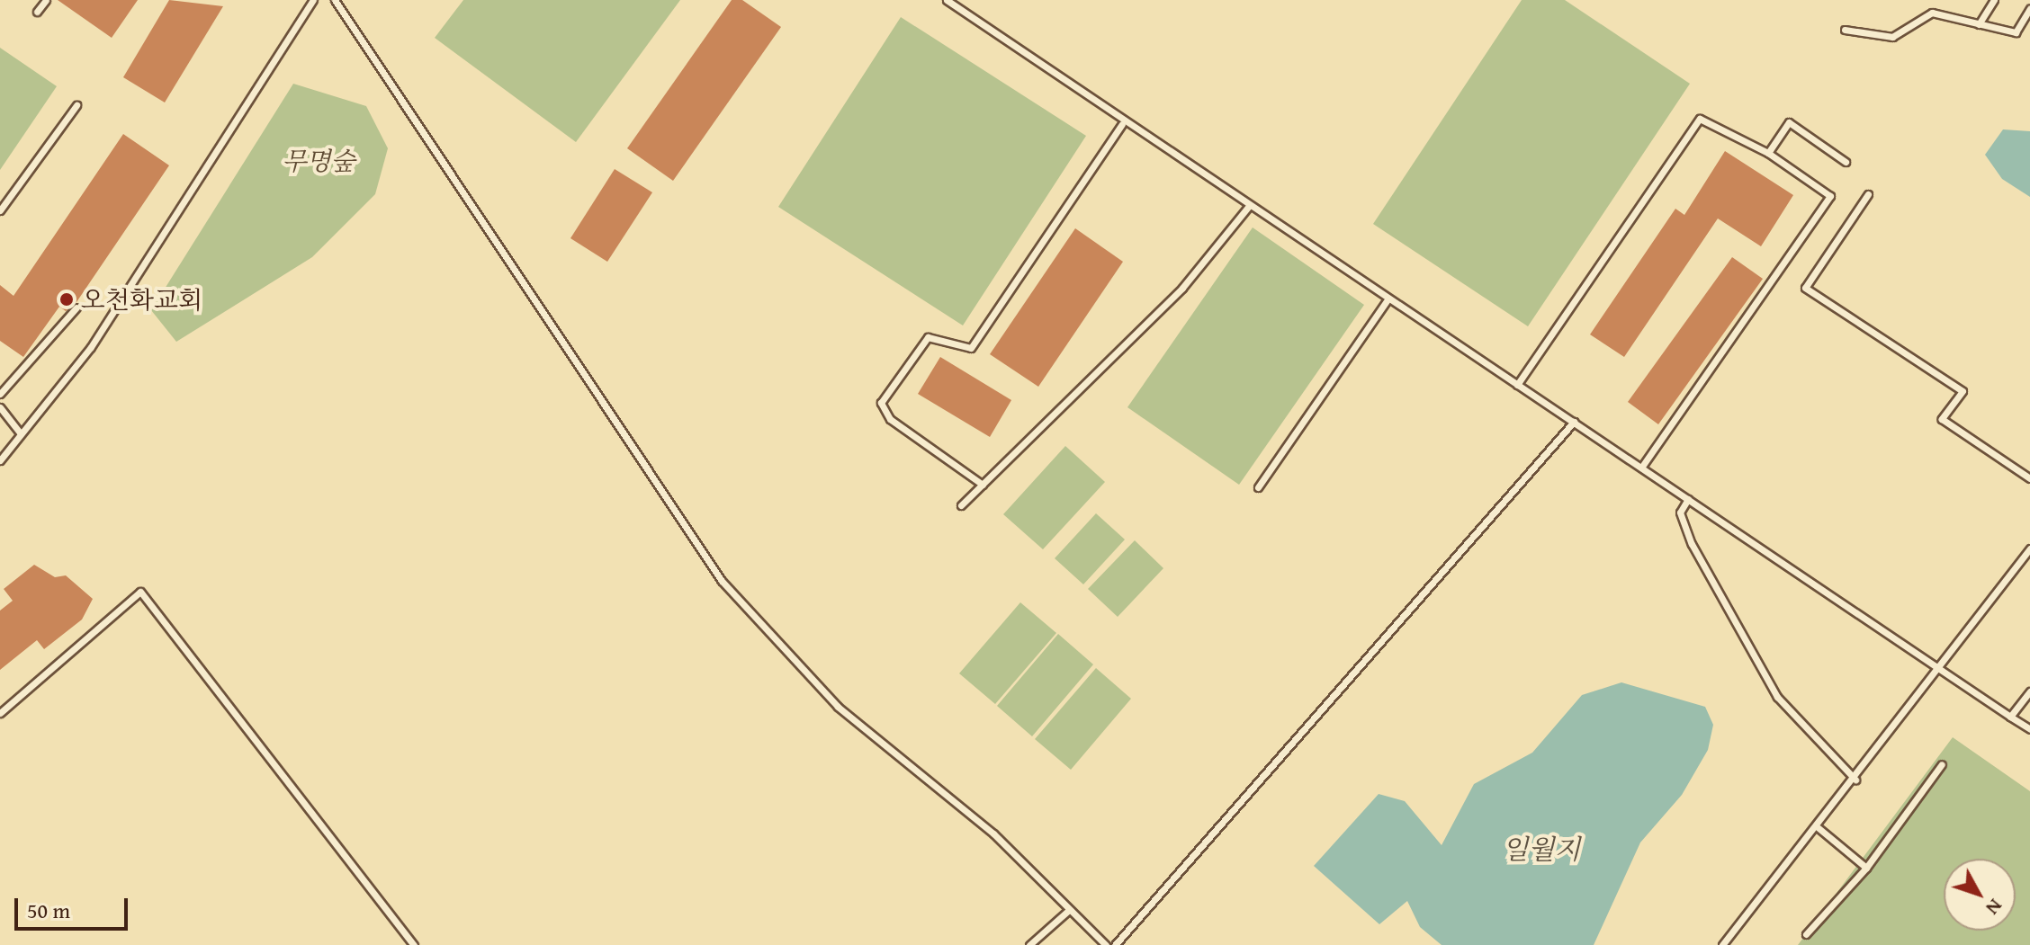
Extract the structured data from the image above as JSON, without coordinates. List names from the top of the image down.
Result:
{
  "water": ["일월지"],
  "parks": ["무명숲"],
  "places": ["오천화교회"],
  "scale_bar": "50 m",
  "north": "bottom right"
}
